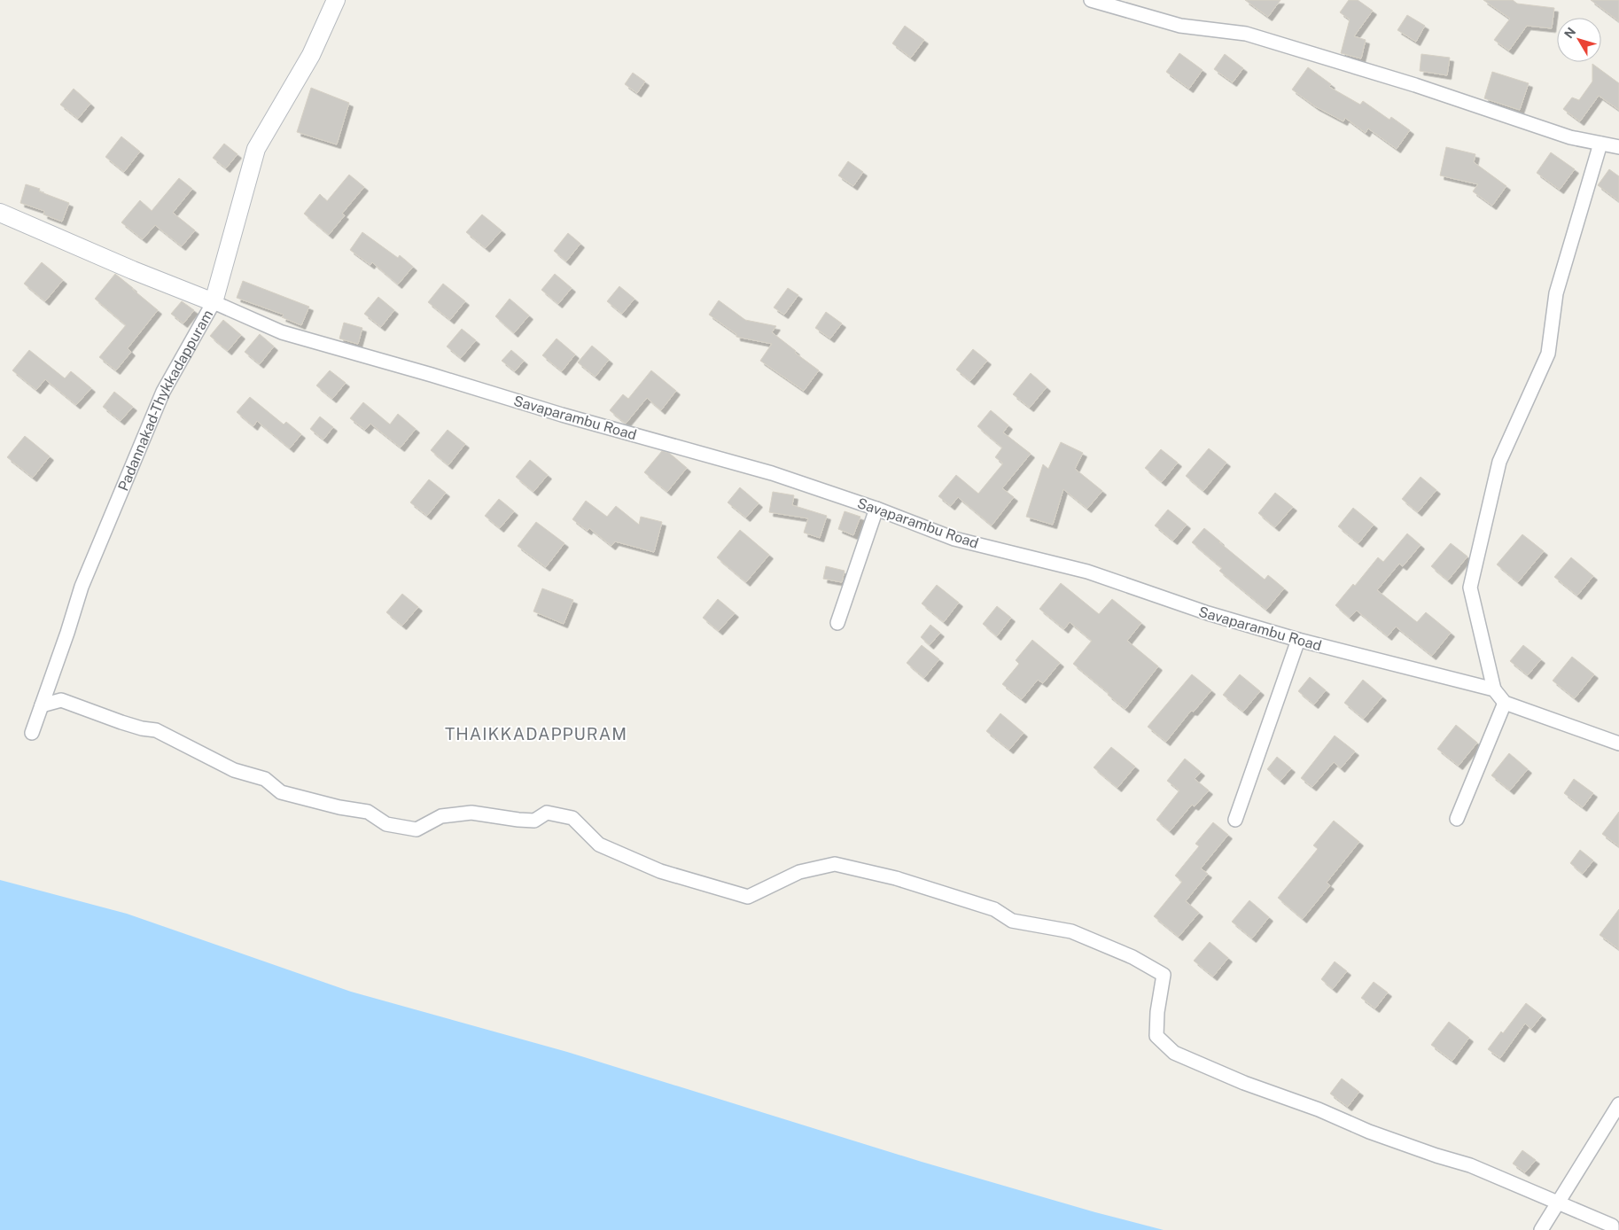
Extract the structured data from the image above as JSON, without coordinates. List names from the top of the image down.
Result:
{
  "streets": {
    "main road": ["Padannakad-Thykkadappuram"],
    "street": ["Savaparambu Road"]
  },
  "crossings": [
    ["Padannakad-Thykkadappuram", "Savaparambu Road"]
  ],
  "districts": ["THAIKKADAPPURAM"],
  "north": "top left"
}
